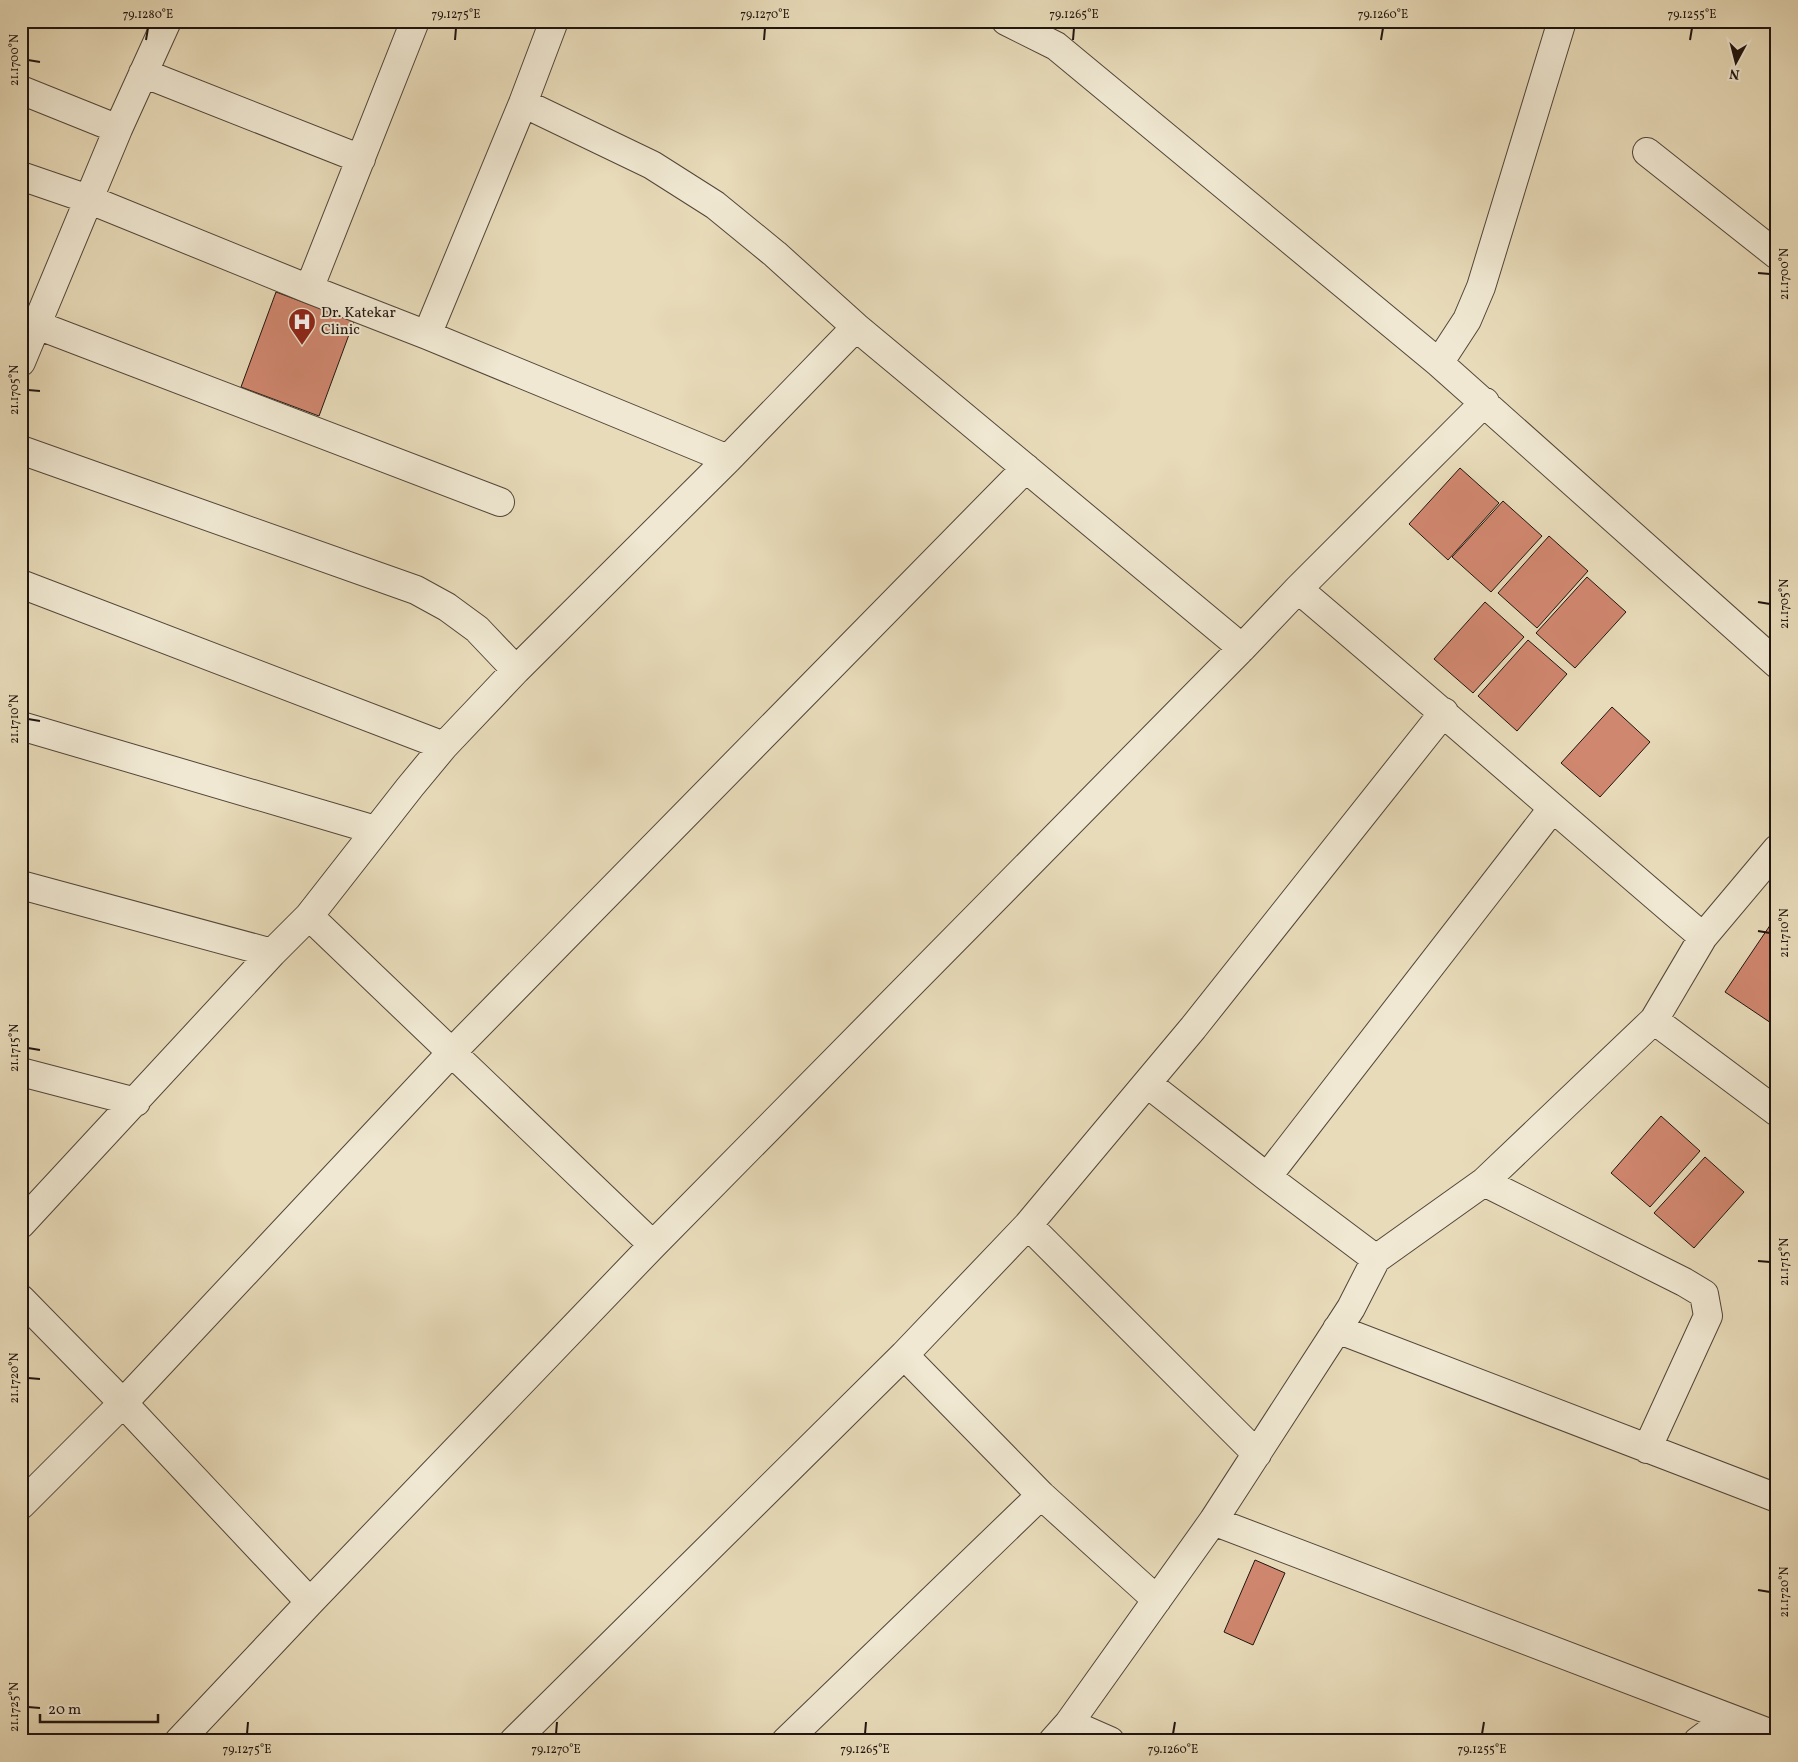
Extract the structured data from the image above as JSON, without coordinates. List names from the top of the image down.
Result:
{
  "places": {
    "hospital": ["Dr. Katekar Clinic"]
  },
  "scale_bar": "20 m",
  "north": "bottom",
  "coordinates": [
    "79.1280°E",
    "79.1275°E",
    "79.1270°E",
    "79.1265°E",
    "79.1260°E",
    "79.1255°E",
    "21.1700°N",
    "21.1705°N",
    "21.1710°N",
    "21.1715°N",
    "21.1720°N",
    "21.1725°N"
  ]
}
